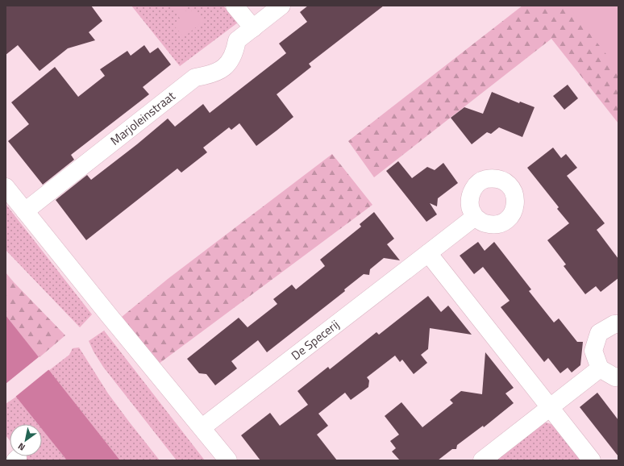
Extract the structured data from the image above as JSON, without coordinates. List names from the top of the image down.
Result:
{
  "streets": {
    "street": ["Marjoleinstraat", "De Specerij"]
  },
  "north": "bottom left"
}
